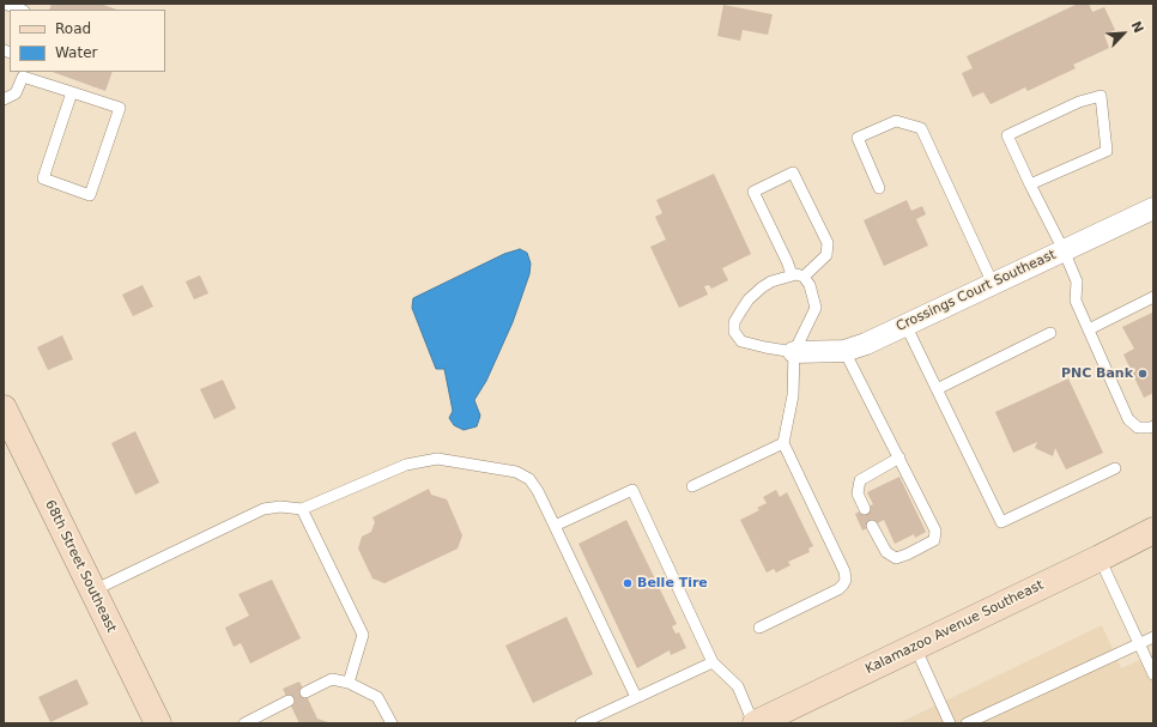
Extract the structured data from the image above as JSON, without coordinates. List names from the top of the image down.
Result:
{
  "streets": {
    "main road": ["68th Street Southeast", "Kalamazoo Avenue Southeast"],
    "street": ["Crossings Court Southeast"]
  },
  "places": ["PNC Bank", "Belle Tire"],
  "legend": ["Road", "Water"],
  "north": "top right"
}
